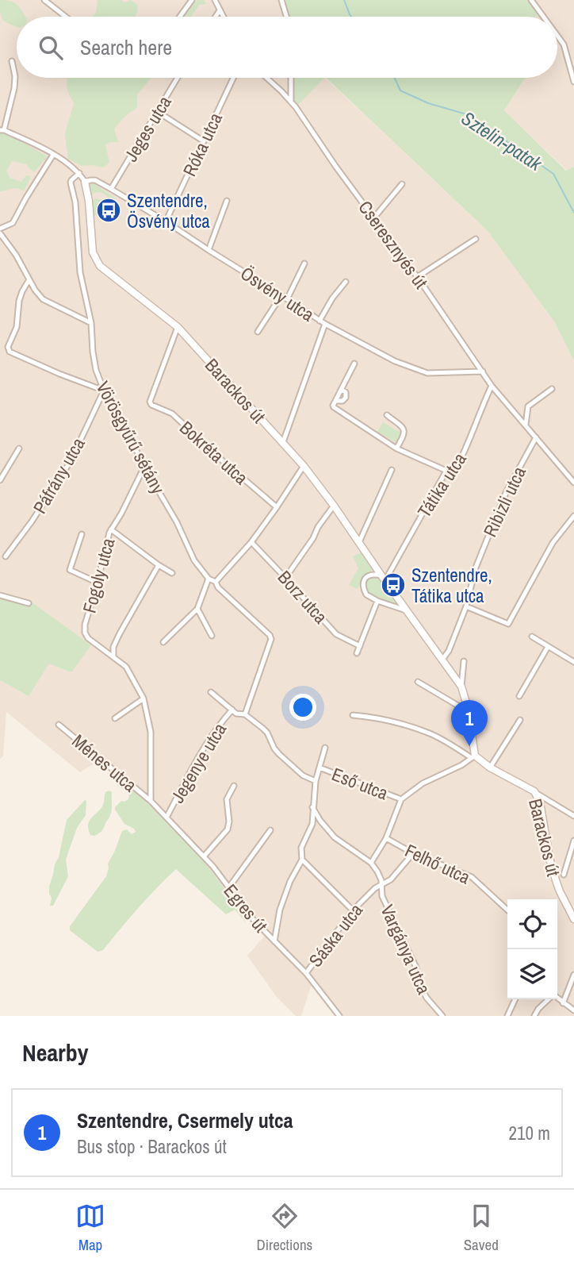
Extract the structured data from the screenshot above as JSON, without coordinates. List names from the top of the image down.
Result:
{
  "streets": {
    "street": [
      "Jeges utca",
      "Róka utca",
      "Cseresznyés út",
      "Ösvény utca",
      "Barackos út",
      "Vörösgyűrű sétány",
      "Bokréta utca",
      "Páfrány utca",
      "Tátika utca",
      "Ribizli utca",
      "Fogoly utca",
      "Borz utca",
      "Ménes utca",
      "Jegenye utca",
      "Eső utca",
      "Felhő utca",
      "Egres út",
      "Sáska utca",
      "Vargánya utca"
    ]
  },
  "crossings": [
    ["Jeges utca", "Ösvény utca"],
    ["Róka utca", "Ösvény utca"],
    ["Cseresznyés út", "Ösvény utca"],
    ["Cseresznyés út", "Tátika utca"],
    ["Cseresznyés út", "Ribizli utca"],
    ["Ösvény utca", "Barackos út"],
    ["Barackos út", "Vörösgyűrű sétány"],
    ["Barackos út", "Bokréta utca"],
    ["Barackos út", "Tátika utca"],
    ["Barackos út", "Ribizli utca"],
    ["Vörösgyűrű sétány", "Páfrány utca"],
    ["Vörösgyűrű sétány", "Fogoly utca"],
    ["Fogoly utca", "Ménes utca"],
    ["Fogoly utca", "Egres út"],
    ["Ménes utca", "Egres út"],
    ["Jegenye utca", "Egres út"],
    ["Felhő utca", "Sáska utca"],
    ["Egres út", "Sáska utca"],
    ["Sáska utca", "Vargánya utca"]
  ],
  "water": ["Sztelin-patak"],
  "places": {
    "bus stop": ["Szentendre, Ösvény utca", "Szentendre, Tátika utca"]
  },
  "page": {
    "search": "Search here",
    "pins": "1",
    "heading": "Nearby",
    "list": [
      {
        "mark": "1",
        "name": "Szentendre, Csermely utca",
        "note": "Bus stop · Barackos út",
        "value": "210 m"
      }
    ],
    "nav": ["Map", "Directions", "Saved"]
  }
}
